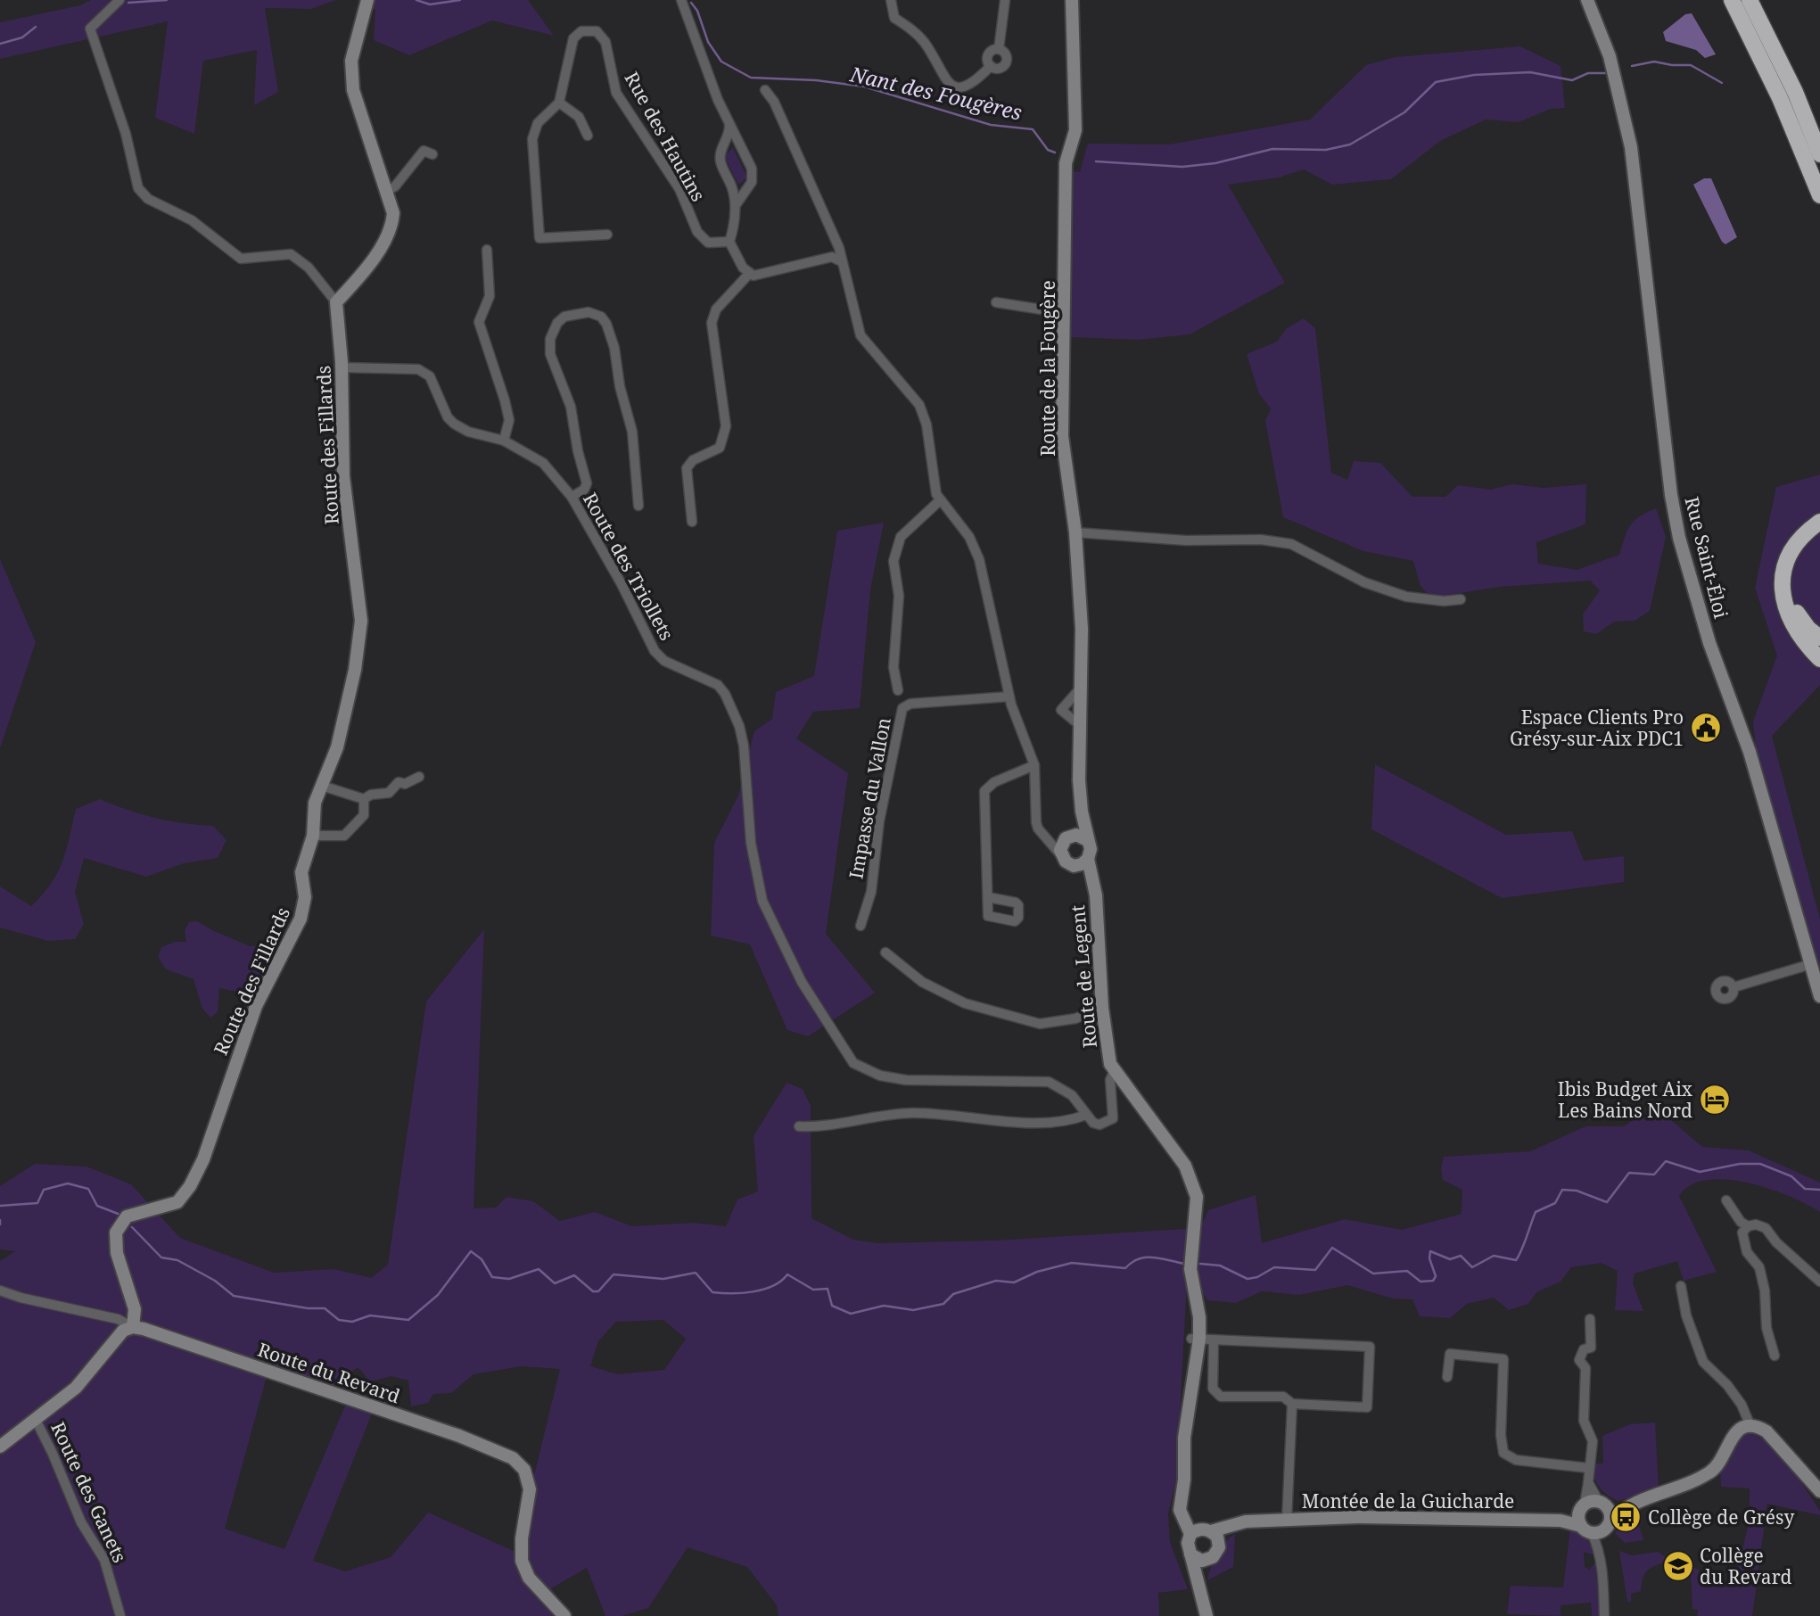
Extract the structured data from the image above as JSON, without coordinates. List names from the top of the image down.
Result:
{
  "streets": {
    "street": [
      "Rue des Hautins",
      "Route de la Fougère",
      "Route des Fillards",
      "Rue Saint-Éloi",
      "Route des Triollets",
      "Impasse du Vallon",
      "Route de Legent",
      "Route du Revard",
      "Route des Ganets",
      "Montée de la Guicharde"
    ]
  },
  "crossings": [
    ["Route de la Fougère", "Route de Legent"],
    ["Route des Fillards", "Route des Triollets"],
    ["Route des Fillards", "Route du Revard"],
    ["Route de Legent", "Montée de la Guicharde"]
  ],
  "water": ["Nant des Fougères"],
  "places": {
    "public building": ["Espace Clients Pro Grésy-sur-Aix PDC1"],
    "hotel": ["Ibis Budget Aix Les Bains Nord"],
    "bus stop": ["Collège de Grésy"],
    "school or university": ["Collège du Revard"]
  }
}
